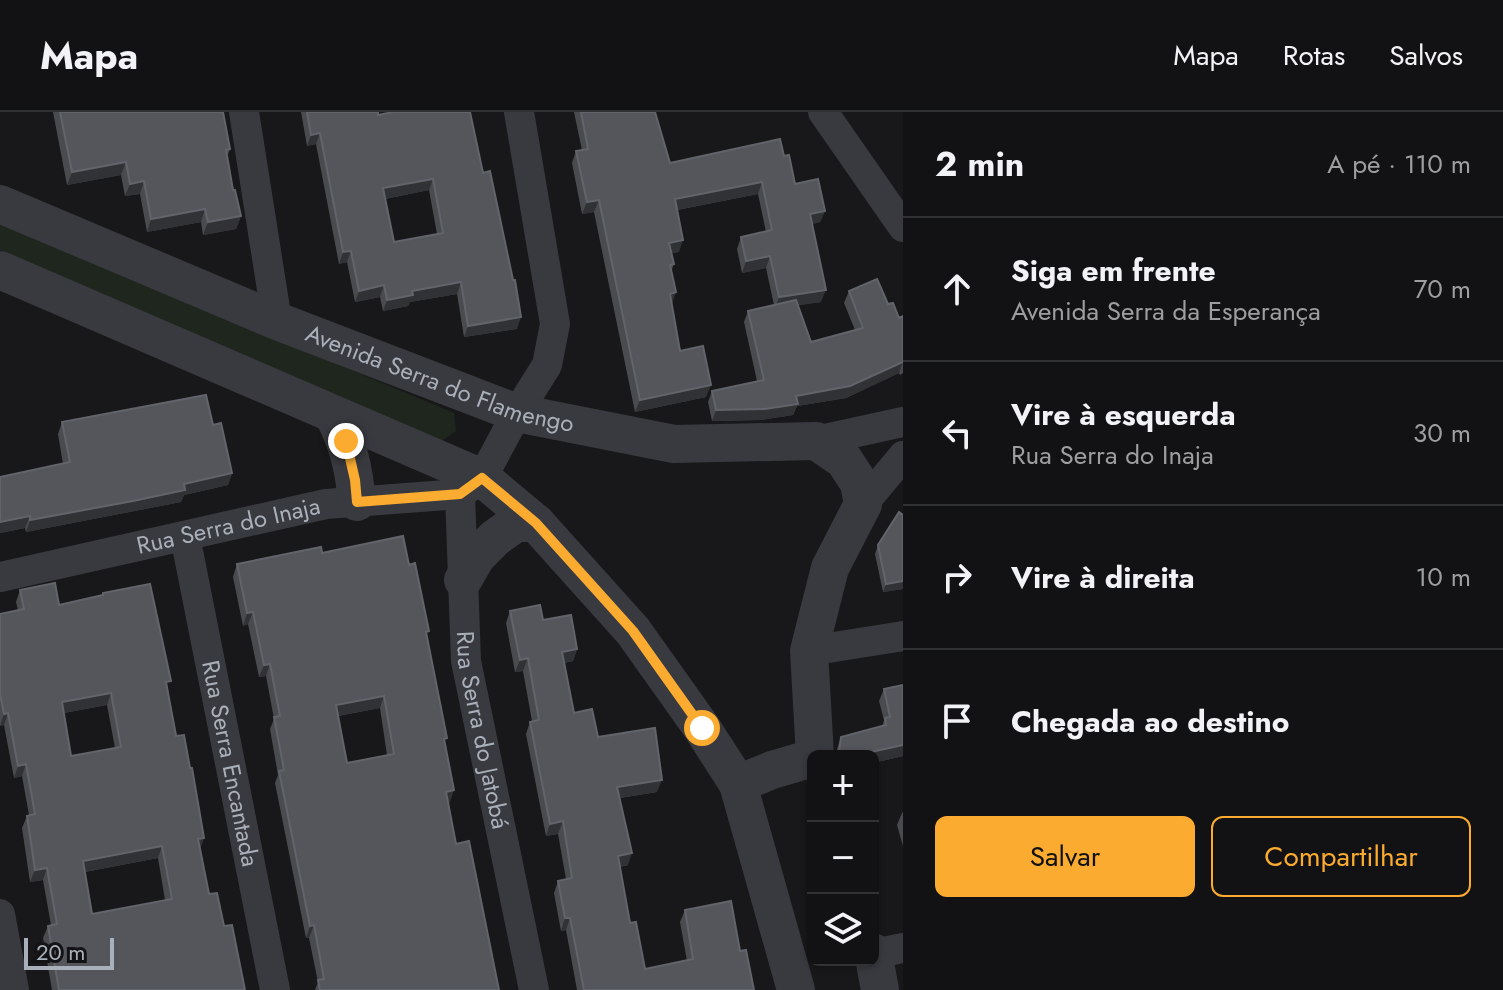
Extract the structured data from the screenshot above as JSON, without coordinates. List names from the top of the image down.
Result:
{
  "streets": {
    "street": [
      "Avenida Serra do Flamengo",
      "Rua Serra do Inaja",
      "Rua Serra do Jatobá",
      "Rua Serra Encantada"
    ]
  },
  "crossings": [
    ["Rua Serra do Inaja", "Rua Serra do Jatobá"],
    ["Rua Serra do Inaja", "Rua Serra Encantada"]
  ],
  "scale_bar": "20 m",
  "page": {
    "header": "Mapa",
    "nav": ["Mapa", "Rotas", "Salvos"],
    "heading": ["2 min", "A pé · 110 m"],
    "list": [
      ["Siga em frente", "Avenida Serra da Esperança", "70 m"],
      ["Vire à esquerda", "Rua Serra do Inaja", "30 m"],
      ["Vire à direita", "10 m"],
      "Chegada ao destino"
    ],
    "map_buttons": ["+", "−"],
    "buttons": ["Salvar", "Compartilhar"],
    "scale": "20 m"
  }
}
